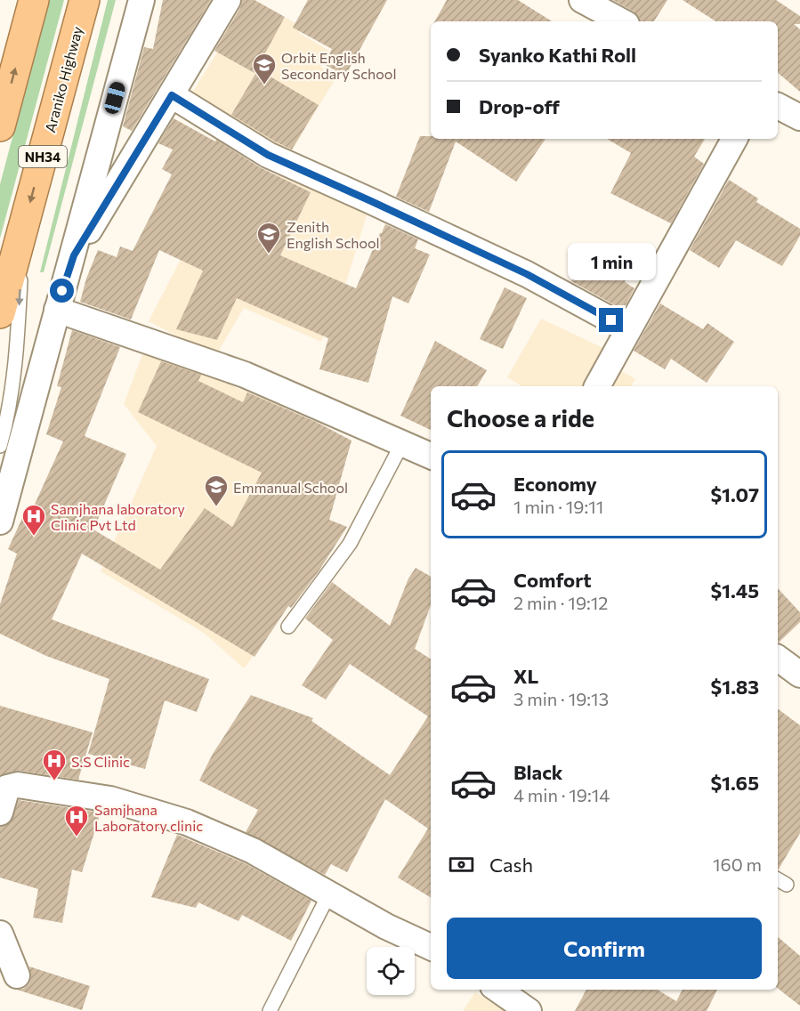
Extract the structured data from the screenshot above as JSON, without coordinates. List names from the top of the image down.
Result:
{
  "streets": {
    "highway": ["Araniko Highway", "NH34"]
  },
  "places": {
    "school or university": ["Orbit English Secondary School", "Zenith English School", "Emmanual School"],
    "hospital": ["Samjhana laboratory Clinic Pvt Ltd", "S.S Clinic", "Samjhana Laboratory clinic"]
  },
  "page": {
    "banner": ["Syanko Kathi Roll", "Drop-off"],
    "bubble": "1 min",
    "heading": "Choose a ride",
    "list": [
      {
        "name": "Economy",
        "note": "1 min · 19:11",
        "value": "$1.07"
      },
      {
        "name": "Comfort",
        "note": "2 min · 19:12",
        "value": "$1.45"
      },
      {
        "name": "XL",
        "note": "3 min · 19:13",
        "value": "$1.83"
      },
      {
        "name": "Black",
        "note": "4 min · 19:14",
        "value": "$1.65"
      }
    ],
    "pay": ["Cash", "160 m"],
    "buttons": "Confirm"
  }
}
